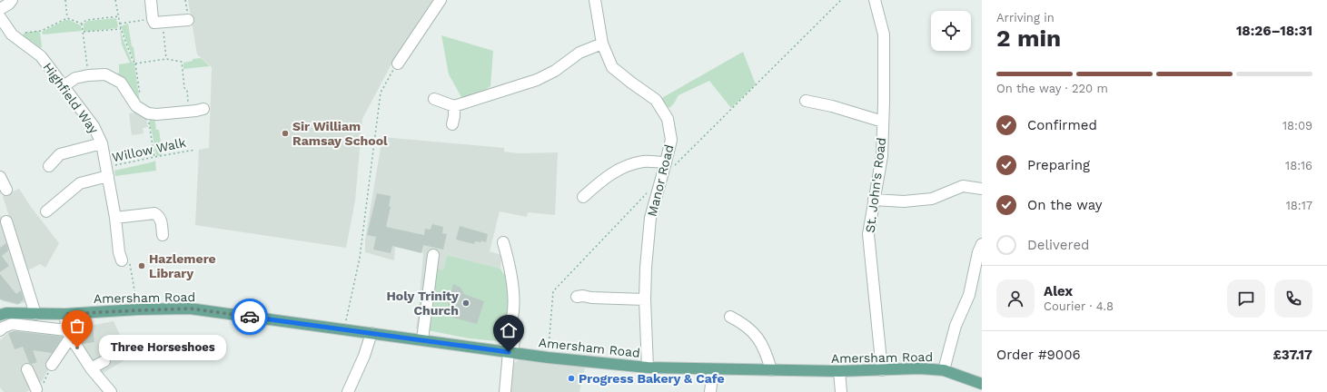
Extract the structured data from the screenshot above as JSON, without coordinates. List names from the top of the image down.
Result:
{
  "streets": {
    "main road": ["Amersham Road"],
    "street": ["Highfield Way", "Manor Road", "St. John's Road"],
    "path": ["Willow Walk"]
  },
  "crossings": [
    ["Highfield Way", "Willow Walk"],
    ["Manor Road", "Amersham Road"],
    ["St. John's Road", "Amersham Road"]
  ],
  "places": [
    "Sir William Ramsay School",
    "Hazlemere Library",
    "Holy Trinity Church",
    "Three Horseshoes",
    "Progress Bakery & Cafe"
  ],
  "page": {
    "heading": ["2 min", "Arriving in", "18:26–18:31"],
    "panel": [
      "Alex",
      "Courier · 4.8",
      "Order #9006",
      "£37.17"
    ],
    "bar": "On the way · 220 m",
    "list": [
      ["Confirmed", "18:09"],
      ["Preparing", "18:16"],
      ["On the way", "18:17"],
      "Delivered"
    ],
    "bubble": "Three Horseshoes"
  }
}
